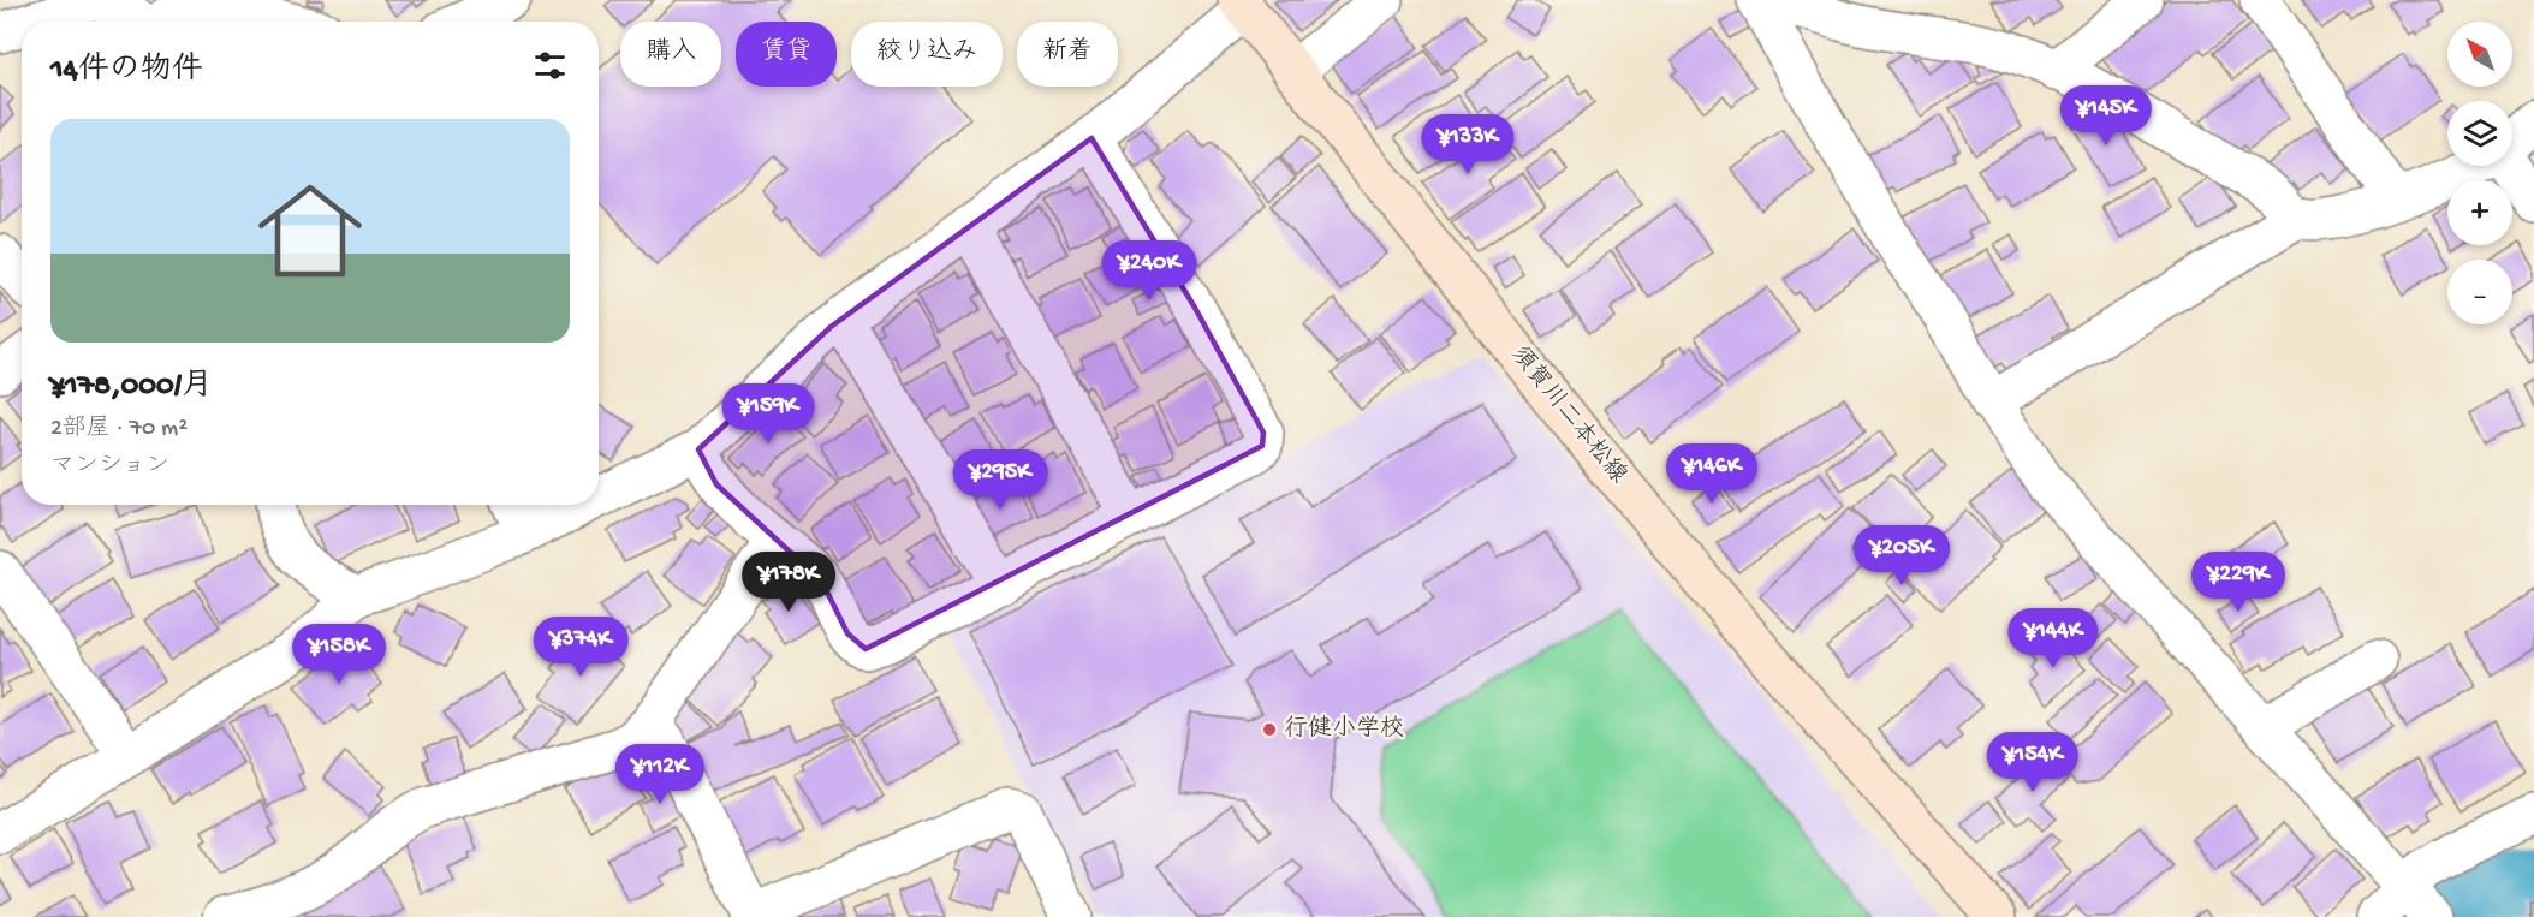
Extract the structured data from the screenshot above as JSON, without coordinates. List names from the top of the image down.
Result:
{
  "streets": {
    "main road": ["須賀川二本松線"]
  },
  "places": ["行健小学校"],
  "north": "top left",
  "page": {
    "map_buttons": ["+", "−"],
    "chip": [
      "購入",
      "賃貸",
      "絞り込み",
      "新着"
    ],
    "heading": "14件の物件",
    "price": [
      "¥145K",
      "¥133K",
      "¥240K",
      "¥159K",
      "¥146K",
      "¥295K",
      "¥205K",
      "¥178K",
      "¥229K",
      "¥144K",
      "¥374K",
      "¥158K",
      "¥154K",
      "¥112K"
    ],
    "list": [
      {
        "name": "¥178,000/月",
        "note": "2部屋 · 70 m² · マンション"
      }
    ]
  }
}
